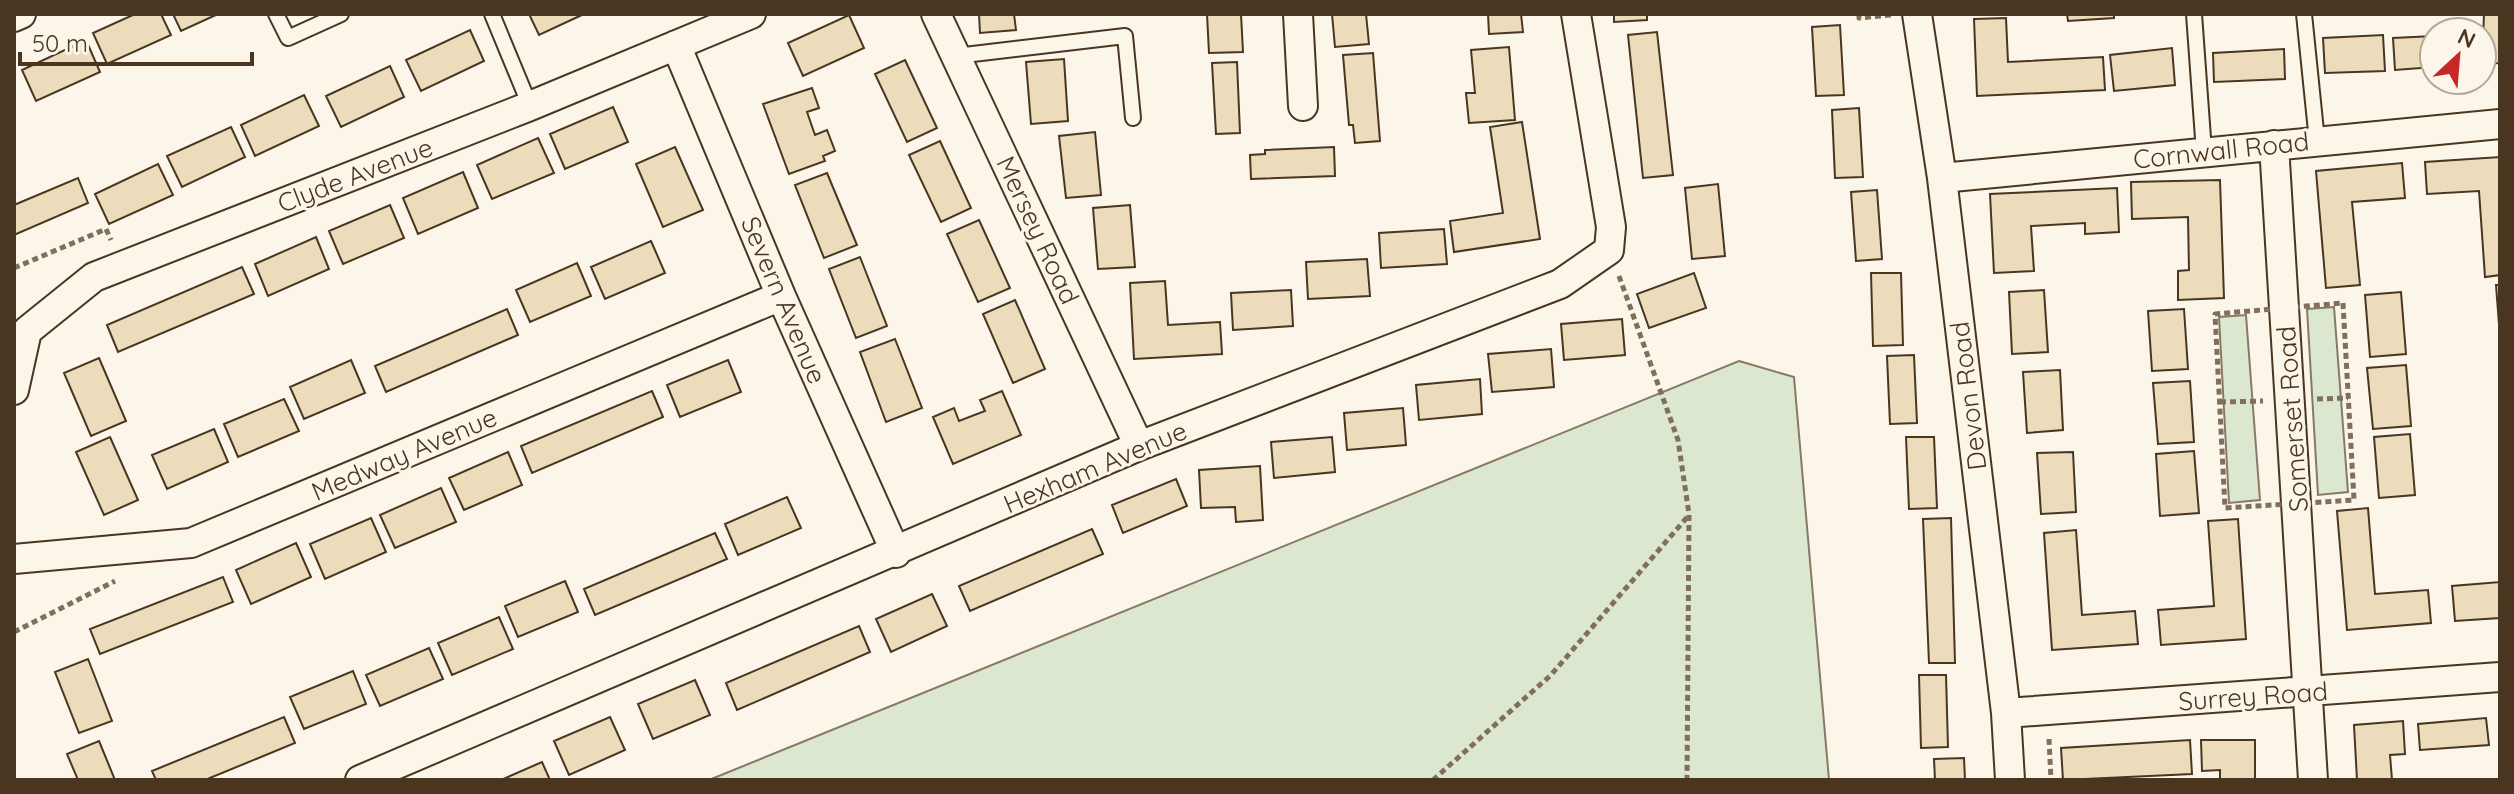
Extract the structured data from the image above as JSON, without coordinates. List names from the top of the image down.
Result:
{
  "streets": {
    "street": [
      "Cornwall Road",
      "Clyde Avenue",
      "Mersey Road",
      "Severn Avenue",
      "Devon Road",
      "Somerset Road",
      "Medway Avenue",
      "Hexham Avenue",
      "Surrey Road"
    ]
  },
  "crossings": [
    ["Cornwall Road", "Devon Road"],
    ["Cornwall Road", "Somerset Road"],
    ["Clyde Avenue", "Severn Avenue"],
    ["Mersey Road", "Hexham Avenue"],
    ["Severn Avenue", "Medway Avenue"],
    ["Severn Avenue", "Hexham Avenue"],
    ["Devon Road", "Surrey Road"],
    ["Somerset Road", "Surrey Road"]
  ],
  "scale_bar": "50 m",
  "north": "top right"
}
